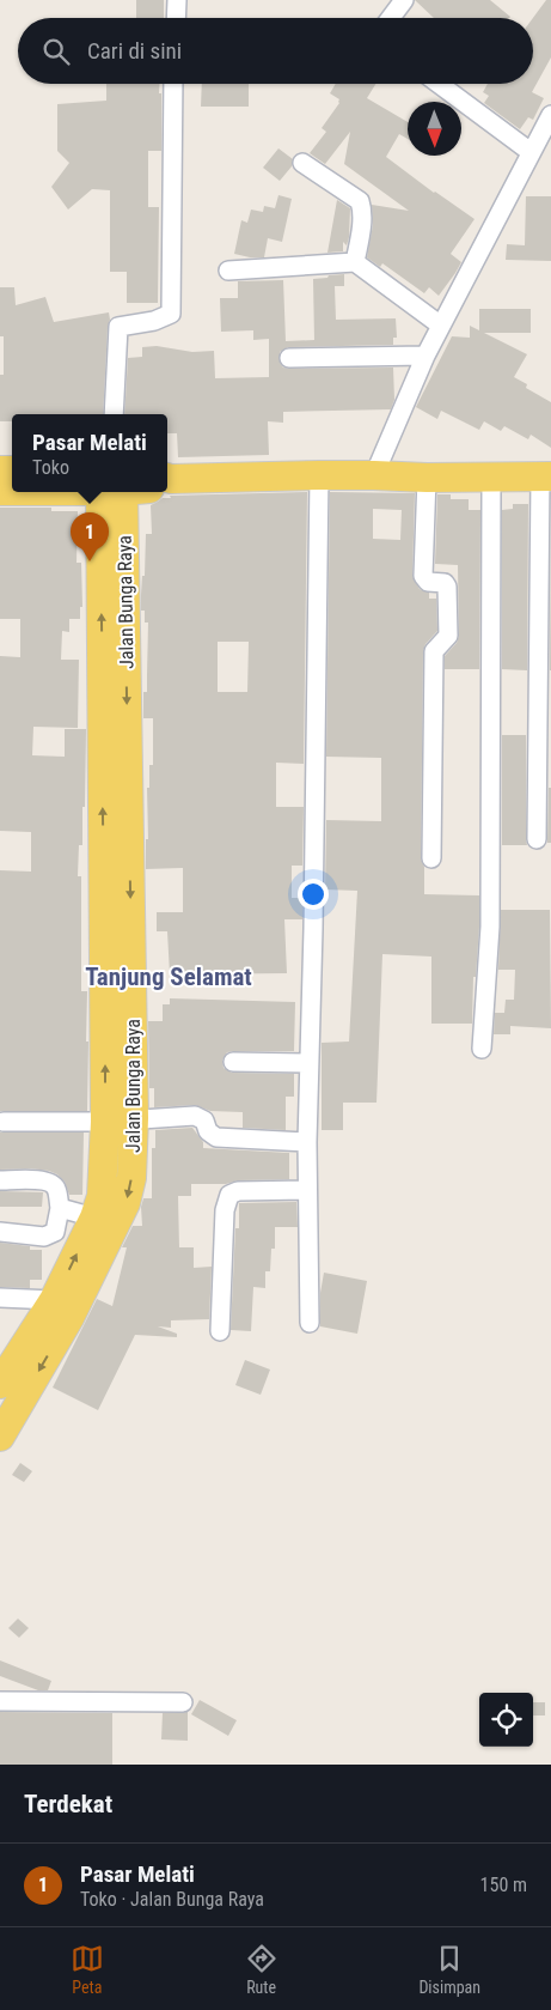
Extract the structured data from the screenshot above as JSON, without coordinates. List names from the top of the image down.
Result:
{
  "streets": {
    "main road": ["Jalan Bunga Raya"]
  },
  "districts": ["Tanjung Selamat"],
  "north": "bottom",
  "page": {
    "search": "Cari di sini",
    "popup": ["Pasar Melati", "Toko"],
    "pins": "1",
    "heading": "Terdekat",
    "list": [
      {
        "mark": "1",
        "name": "Pasar Melati",
        "note": "Toko · Jalan Bunga Raya",
        "value": "150 m"
      }
    ],
    "nav": ["Peta", "Rute", "Disimpan"]
  }
}
